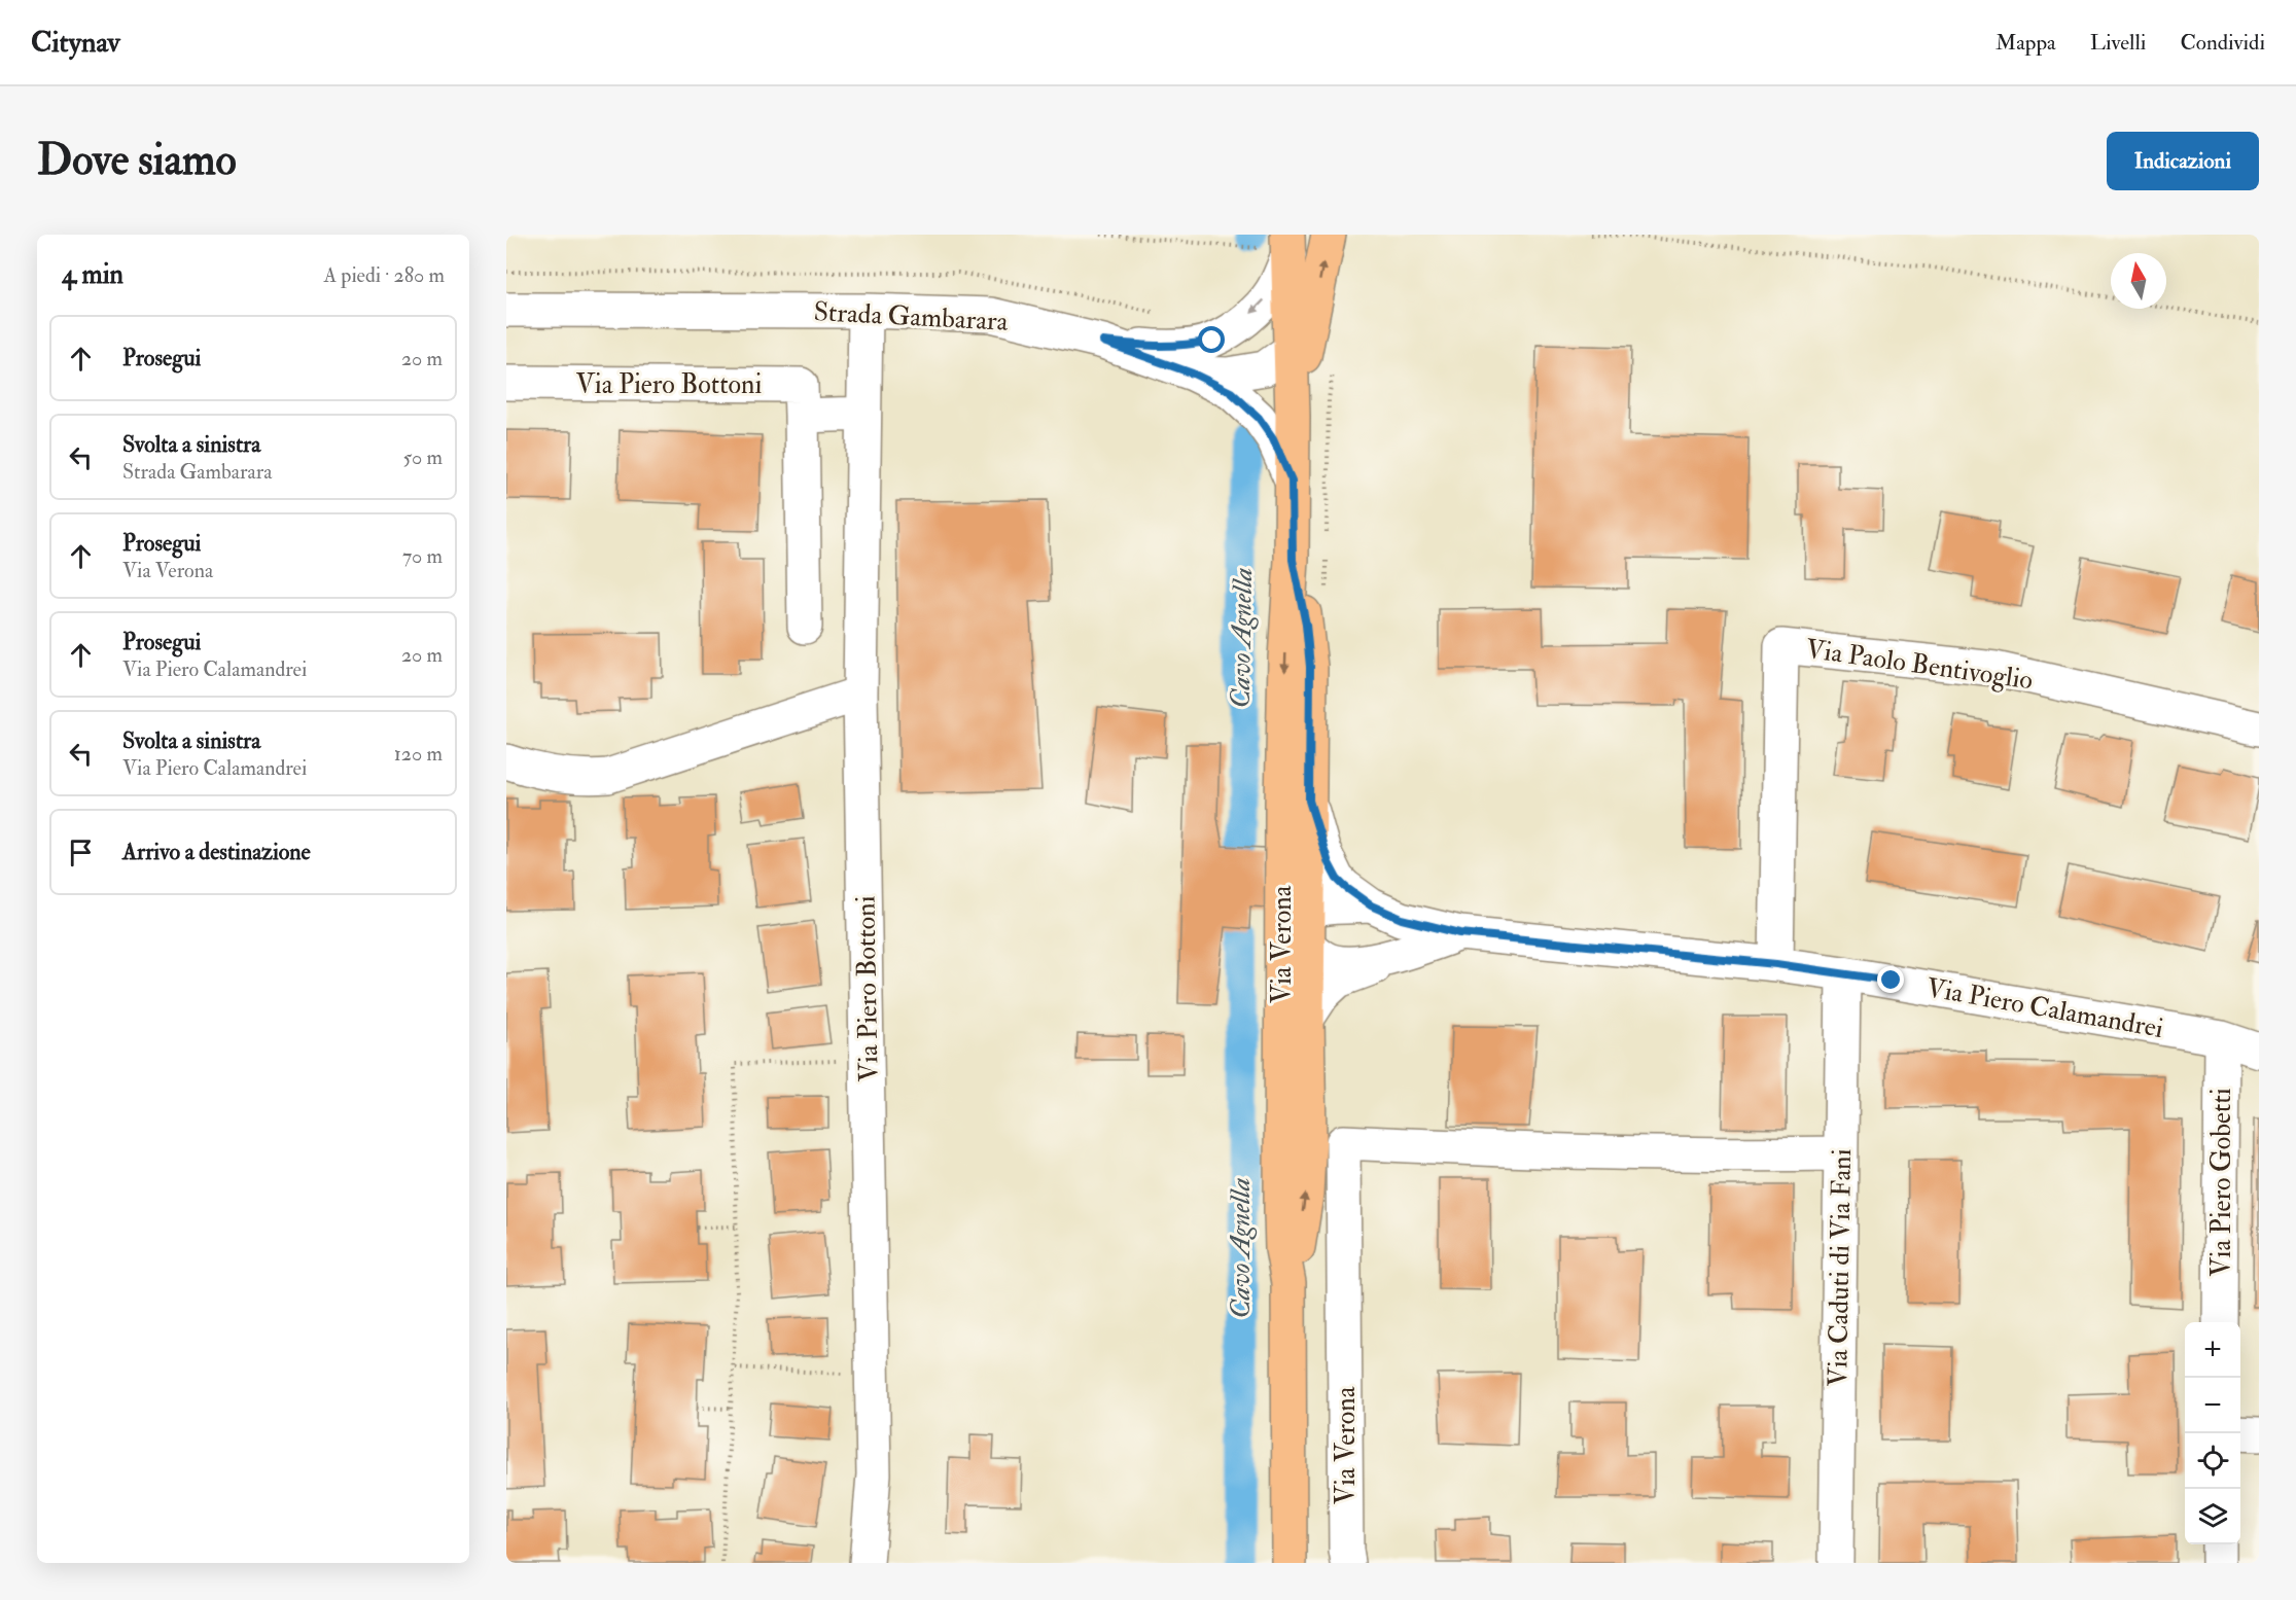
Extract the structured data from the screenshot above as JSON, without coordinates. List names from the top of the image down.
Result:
{
  "streets": {
    "main road": ["Via Verona"],
    "street": [
      "Strada Gambarara",
      "Via Piero Bottoni",
      "Via Paolo Bentivoglio",
      "Via Piero Calamandrei",
      "Via Piero Gobetti",
      "Via Caduti di Via Fani"
    ]
  },
  "crossings": [
    ["Strada Gambarara", "Via Piero Bottoni"],
    ["Strada Gambarara", "Via Verona"],
    ["Via Paolo Bentivoglio", "Via Piero Calamandrei"],
    ["Via Verona", "Via Piero Calamandrei"],
    ["Via Verona", "Via Caduti di Via Fani"],
    ["Via Piero Calamandrei", "Via Piero Gobetti"],
    ["Via Piero Calamandrei", "Via Caduti di Via Fani"]
  ],
  "water": ["Cavo Agnella"],
  "north": "top",
  "page": {
    "header": "Citynav",
    "nav": ["Mappa", "Livelli", "Condividi"],
    "buttons": "Indicazioni",
    "title": "Dove siamo",
    "heading": ["4 min", "A piedi · 280 m"],
    "list": [
      ["Prosegui", "20 m"],
      ["Svolta a sinistra", "Strada Gambarara", "50 m"],
      ["Prosegui", "Via Verona", "70 m"],
      ["Prosegui", "Via Piero Calamandrei", "20 m"],
      ["Svolta a sinistra", "Via Piero Calamandrei", "120 m"],
      "Arrivo a destinazione"
    ],
    "map_buttons": ["+", "−"]
  }
}
